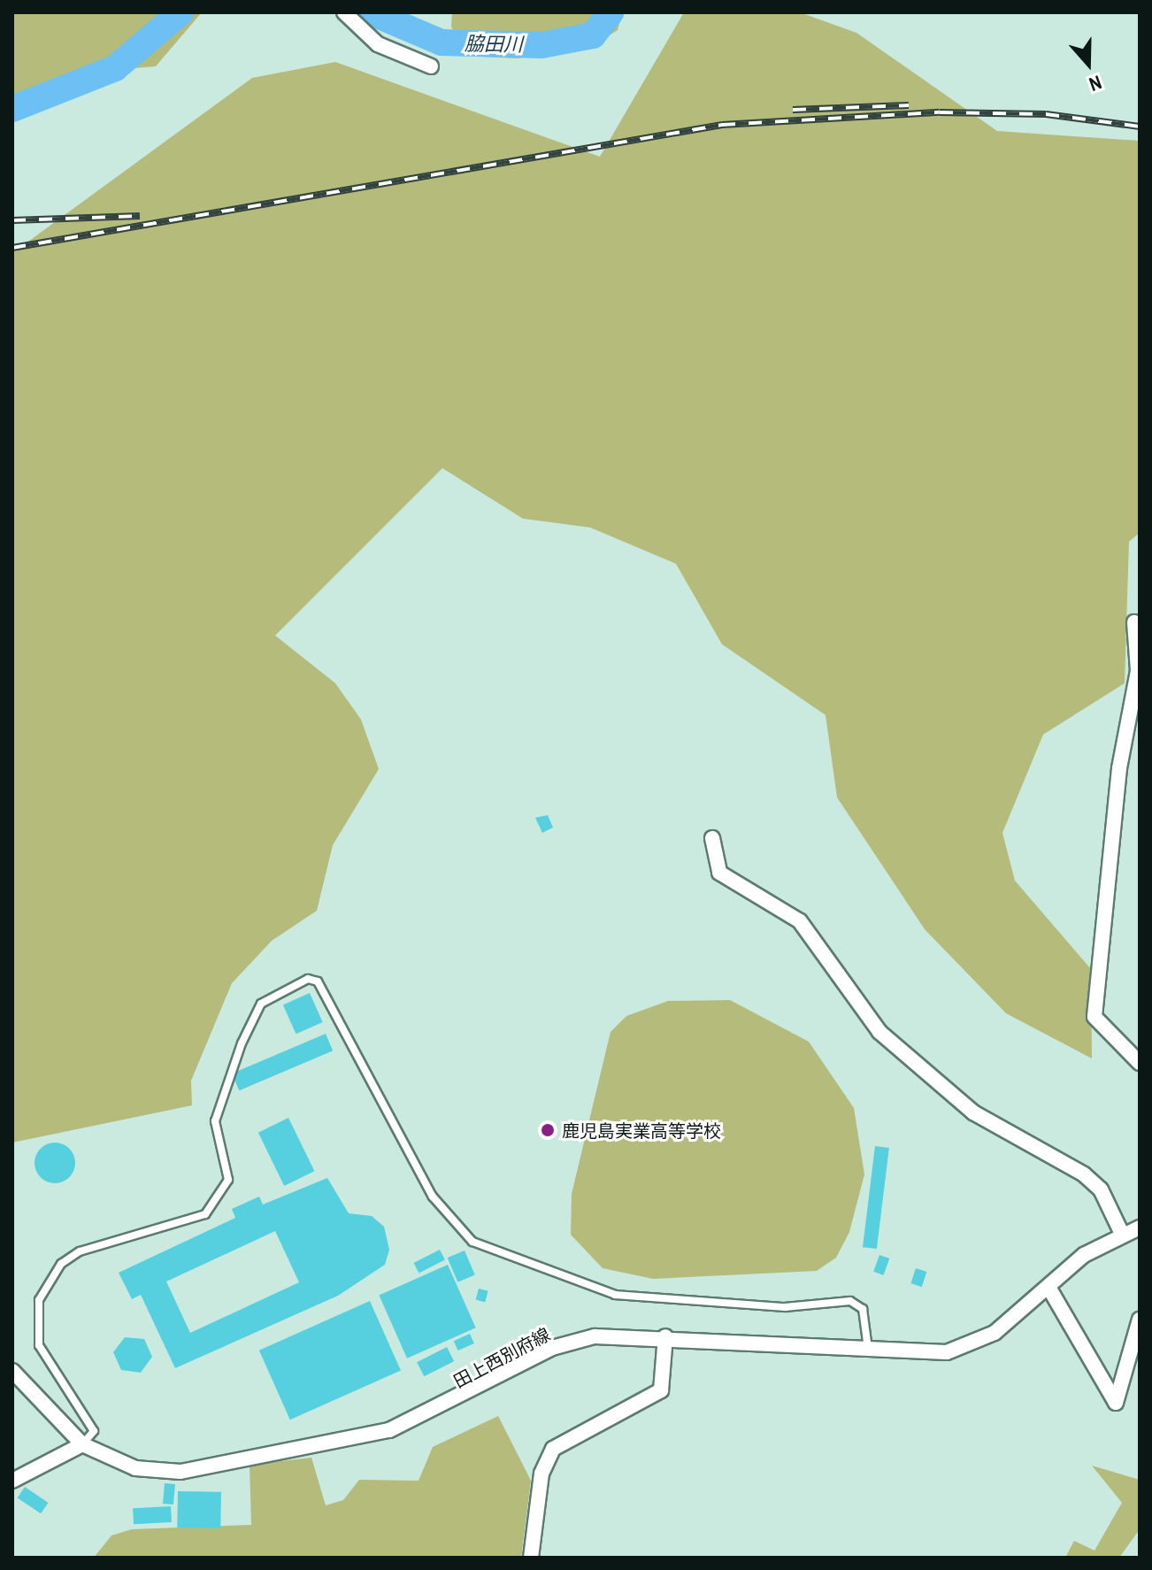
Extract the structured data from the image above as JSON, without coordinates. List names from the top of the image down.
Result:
{
  "streets": {
    "street": ["田上西別府線"]
  },
  "water": ["脇田川"],
  "places": ["鹿児島実業高等学校"],
  "north": "bottom"
}
